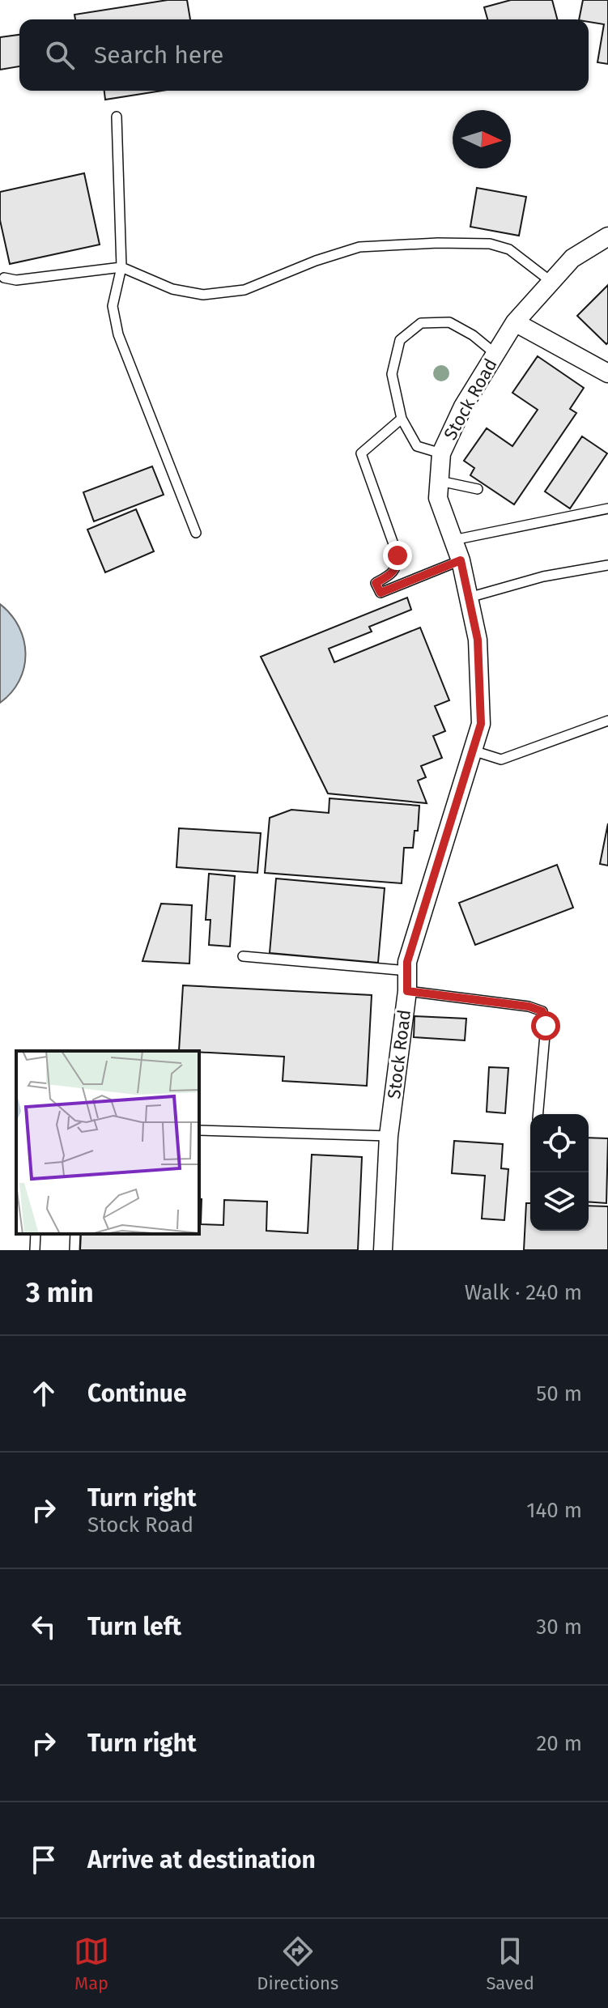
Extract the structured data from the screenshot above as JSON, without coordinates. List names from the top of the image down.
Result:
{
  "streets": {
    "street": ["Stock Road"]
  },
  "north": "right",
  "page": {
    "search": "Search here",
    "heading": ["3 min", "Walk · 240 m"],
    "list": [
      ["Continue", "50 m"],
      ["Turn right", "Stock Road", "140 m"],
      ["Turn left", "30 m"],
      ["Turn right", "20 m"],
      "Arrive at destination"
    ],
    "nav": ["Map", "Directions", "Saved"]
  }
}
